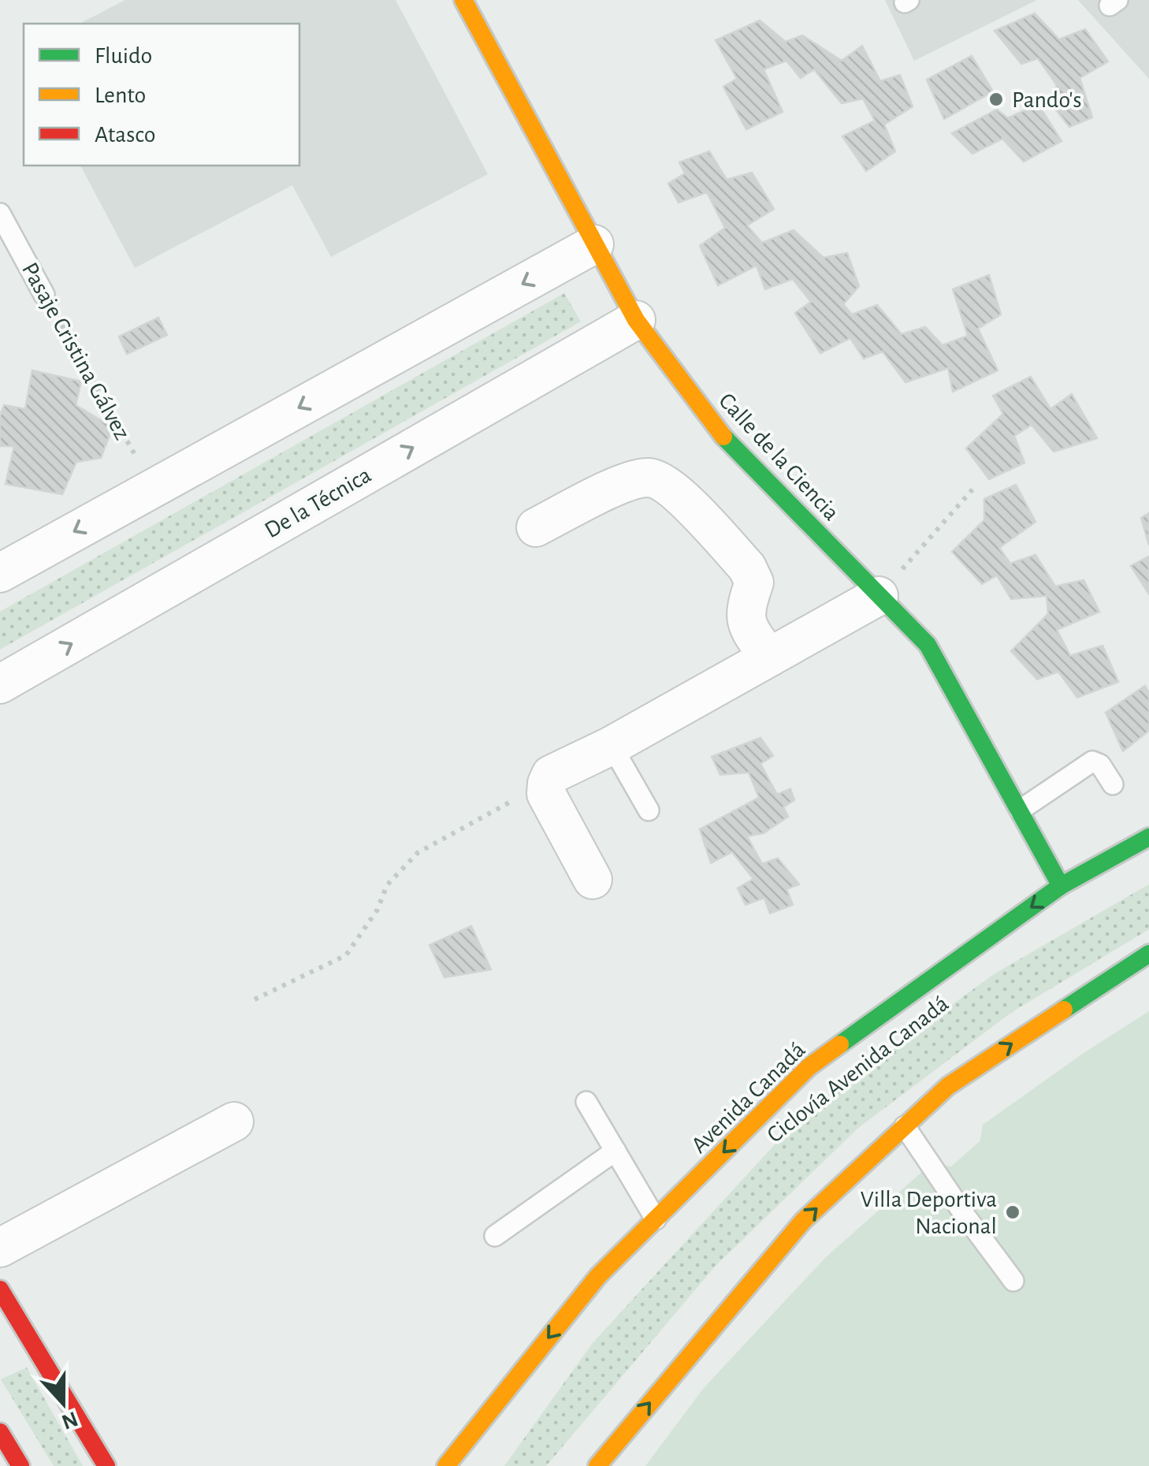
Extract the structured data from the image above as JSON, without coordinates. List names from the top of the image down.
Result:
{
  "streets": {
    "main road": ["Calle de la Ciencia", "Avenida Canadá"],
    "street": ["De la Técnica"],
    "lane": ["Pasaje Cristina Gálvez"]
  },
  "crossings": [
    ["Calle de la Ciencia", "De la Técnica"],
    ["Calle de la Ciencia", "Avenida Canadá"]
  ],
  "places": ["Pando's", "Villa Deportiva Nacional"],
  "legend": ["Fluido", "Lento", "Atasco"],
  "north": "bottom"
}
